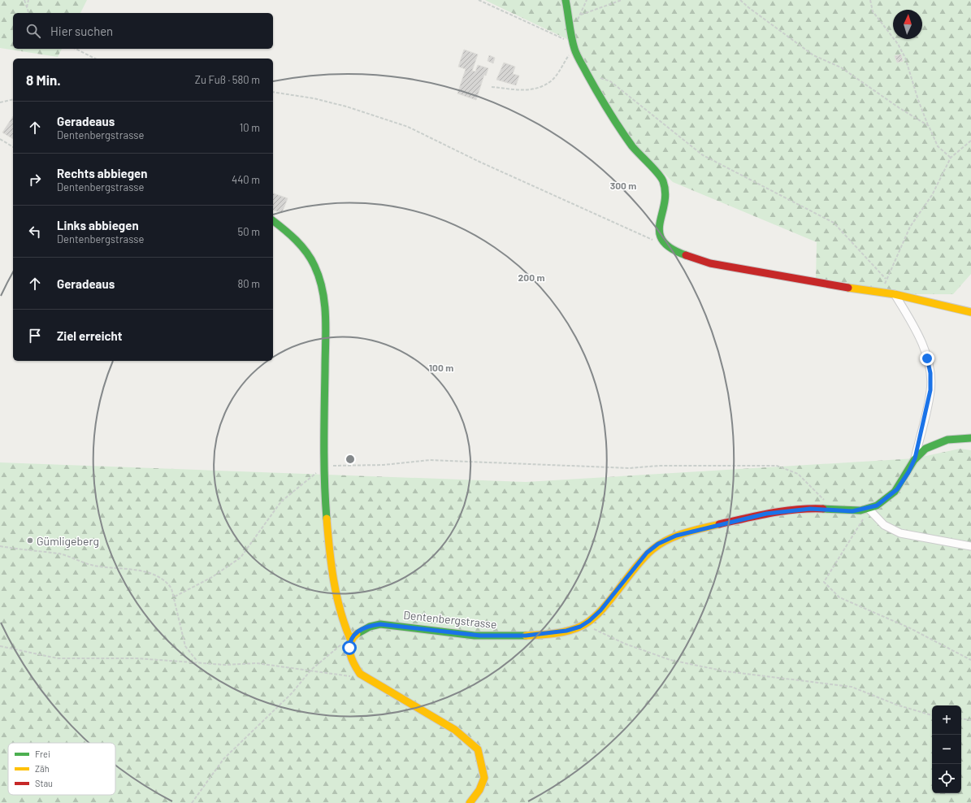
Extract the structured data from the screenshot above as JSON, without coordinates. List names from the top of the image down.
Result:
{
  "streets": {
    "street": ["Dentenbergstrasse"]
  },
  "places": ["Gümligeberg"],
  "legend": ["Frei", "Zäh", "Stau"],
  "north": "top",
  "page": {
    "search": "Hier suchen",
    "heading": ["8 Min.", "Zu Fuß · 580 m"],
    "list": [
      ["Geradeaus", "Dentenbergstrasse", "10 m"],
      ["Rechts abbiegen", "Dentenbergstrasse", "440 m"],
      ["Links abbiegen", "Dentenbergstrasse", "50 m"],
      ["Geradeaus", "80 m"],
      "Ziel erreicht"
    ],
    "map_buttons": ["+", "−"]
  },
  "rings": ["300 m", "200 m", "100 m"]
}
